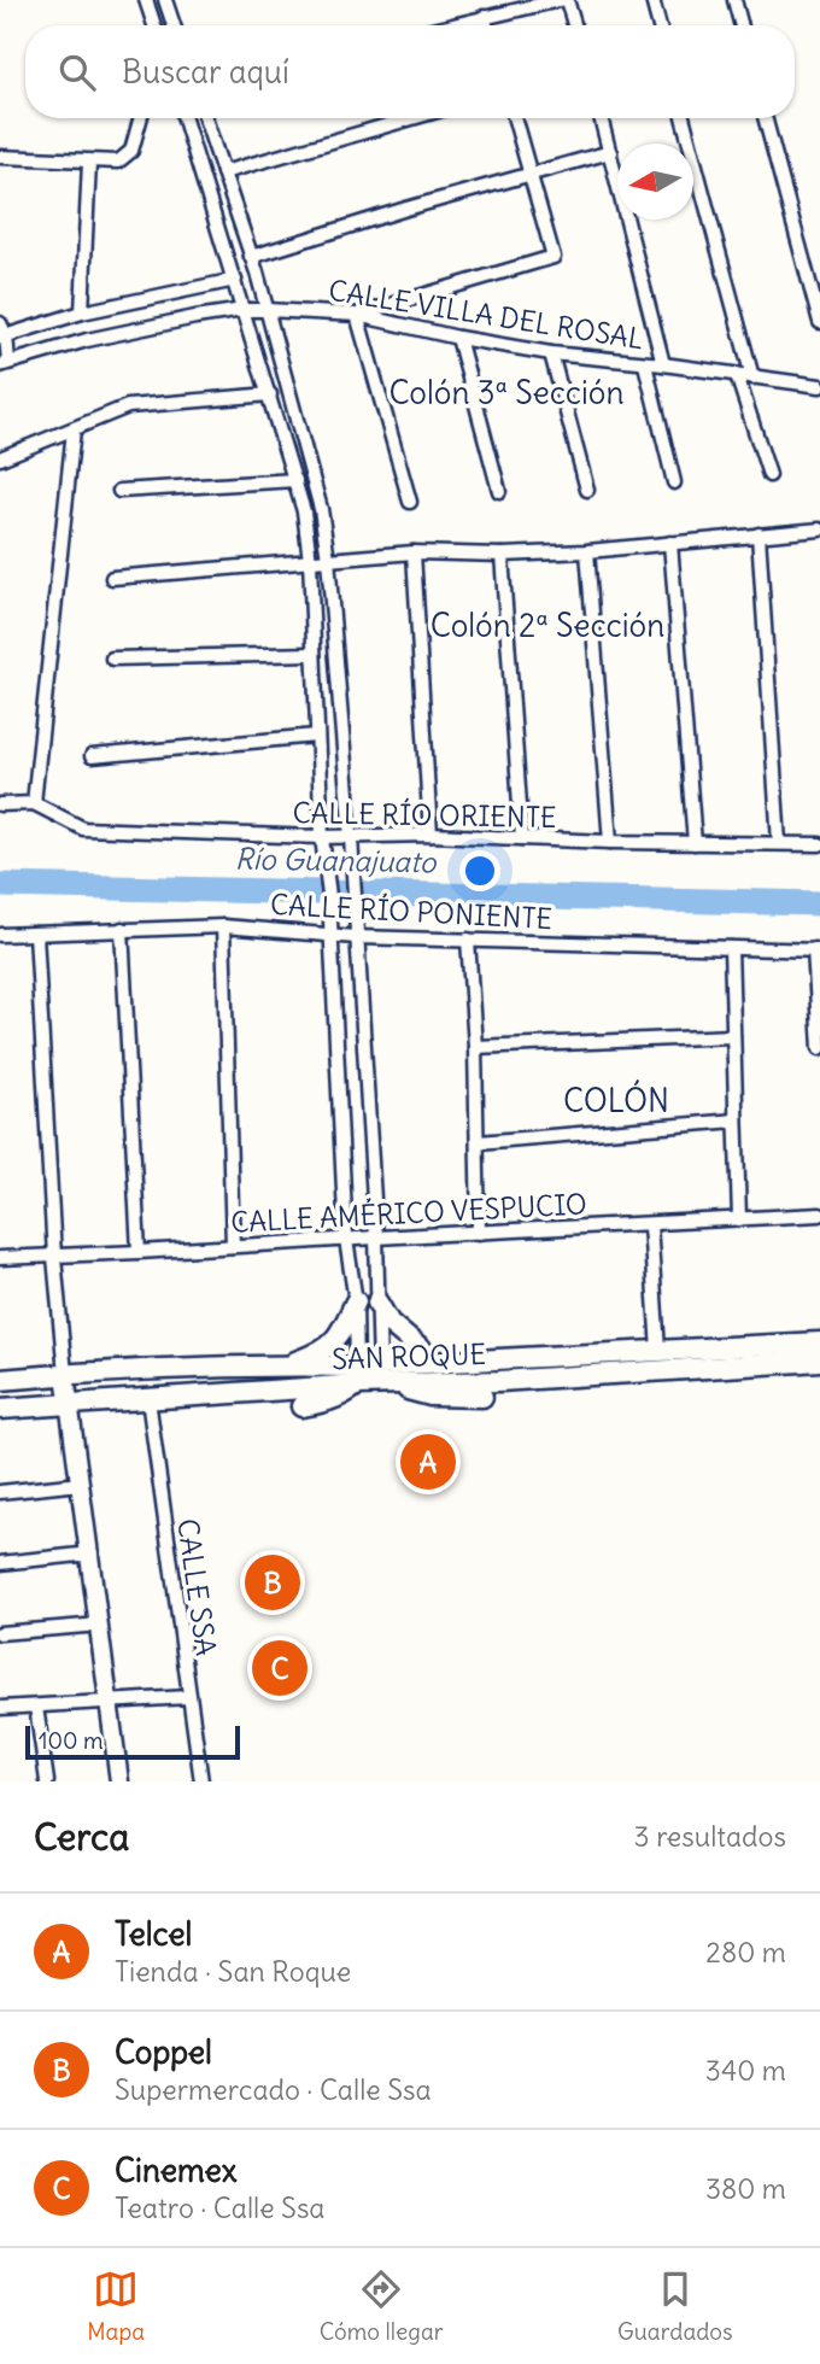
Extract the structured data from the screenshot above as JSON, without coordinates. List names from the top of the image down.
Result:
{
  "streets": {
    "main road": ["SAN ROQUE"],
    "street": [
      "CALLE VILLA DEL ROSAL",
      "CALLE RÍO ORIENTE",
      "CALLE RÍO PONIENTE",
      "CALLE AMÉRICO VESPUCIO",
      "CALLE SSA"
    ]
  },
  "crossings": [
    ["SAN ROQUE", "CALLE SSA"]
  ],
  "districts": ["Colón 3ª Sección", "Colón 2ª Sección", "COLÓN"],
  "water": ["Río Guanajuato"],
  "scale_bar": "100 m",
  "north": "left",
  "page": {
    "search": "Buscar aquí",
    "pins": ["A", "B", "C"],
    "scale": "100 m",
    "heading": ["Cerca", "3 resultados"],
    "list": [
      {
        "mark": "A",
        "name": "Telcel",
        "note": "Tienda · San Roque",
        "value": "280 m"
      },
      {
        "mark": "B",
        "name": "Coppel",
        "note": "Supermercado · Calle Ssa",
        "value": "340 m"
      },
      {
        "mark": "C",
        "name": "Cinemex",
        "note": "Teatro · Calle Ssa",
        "value": "380 m"
      }
    ],
    "nav": ["Mapa", "Cómo llegar", "Guardados"]
  }
}
